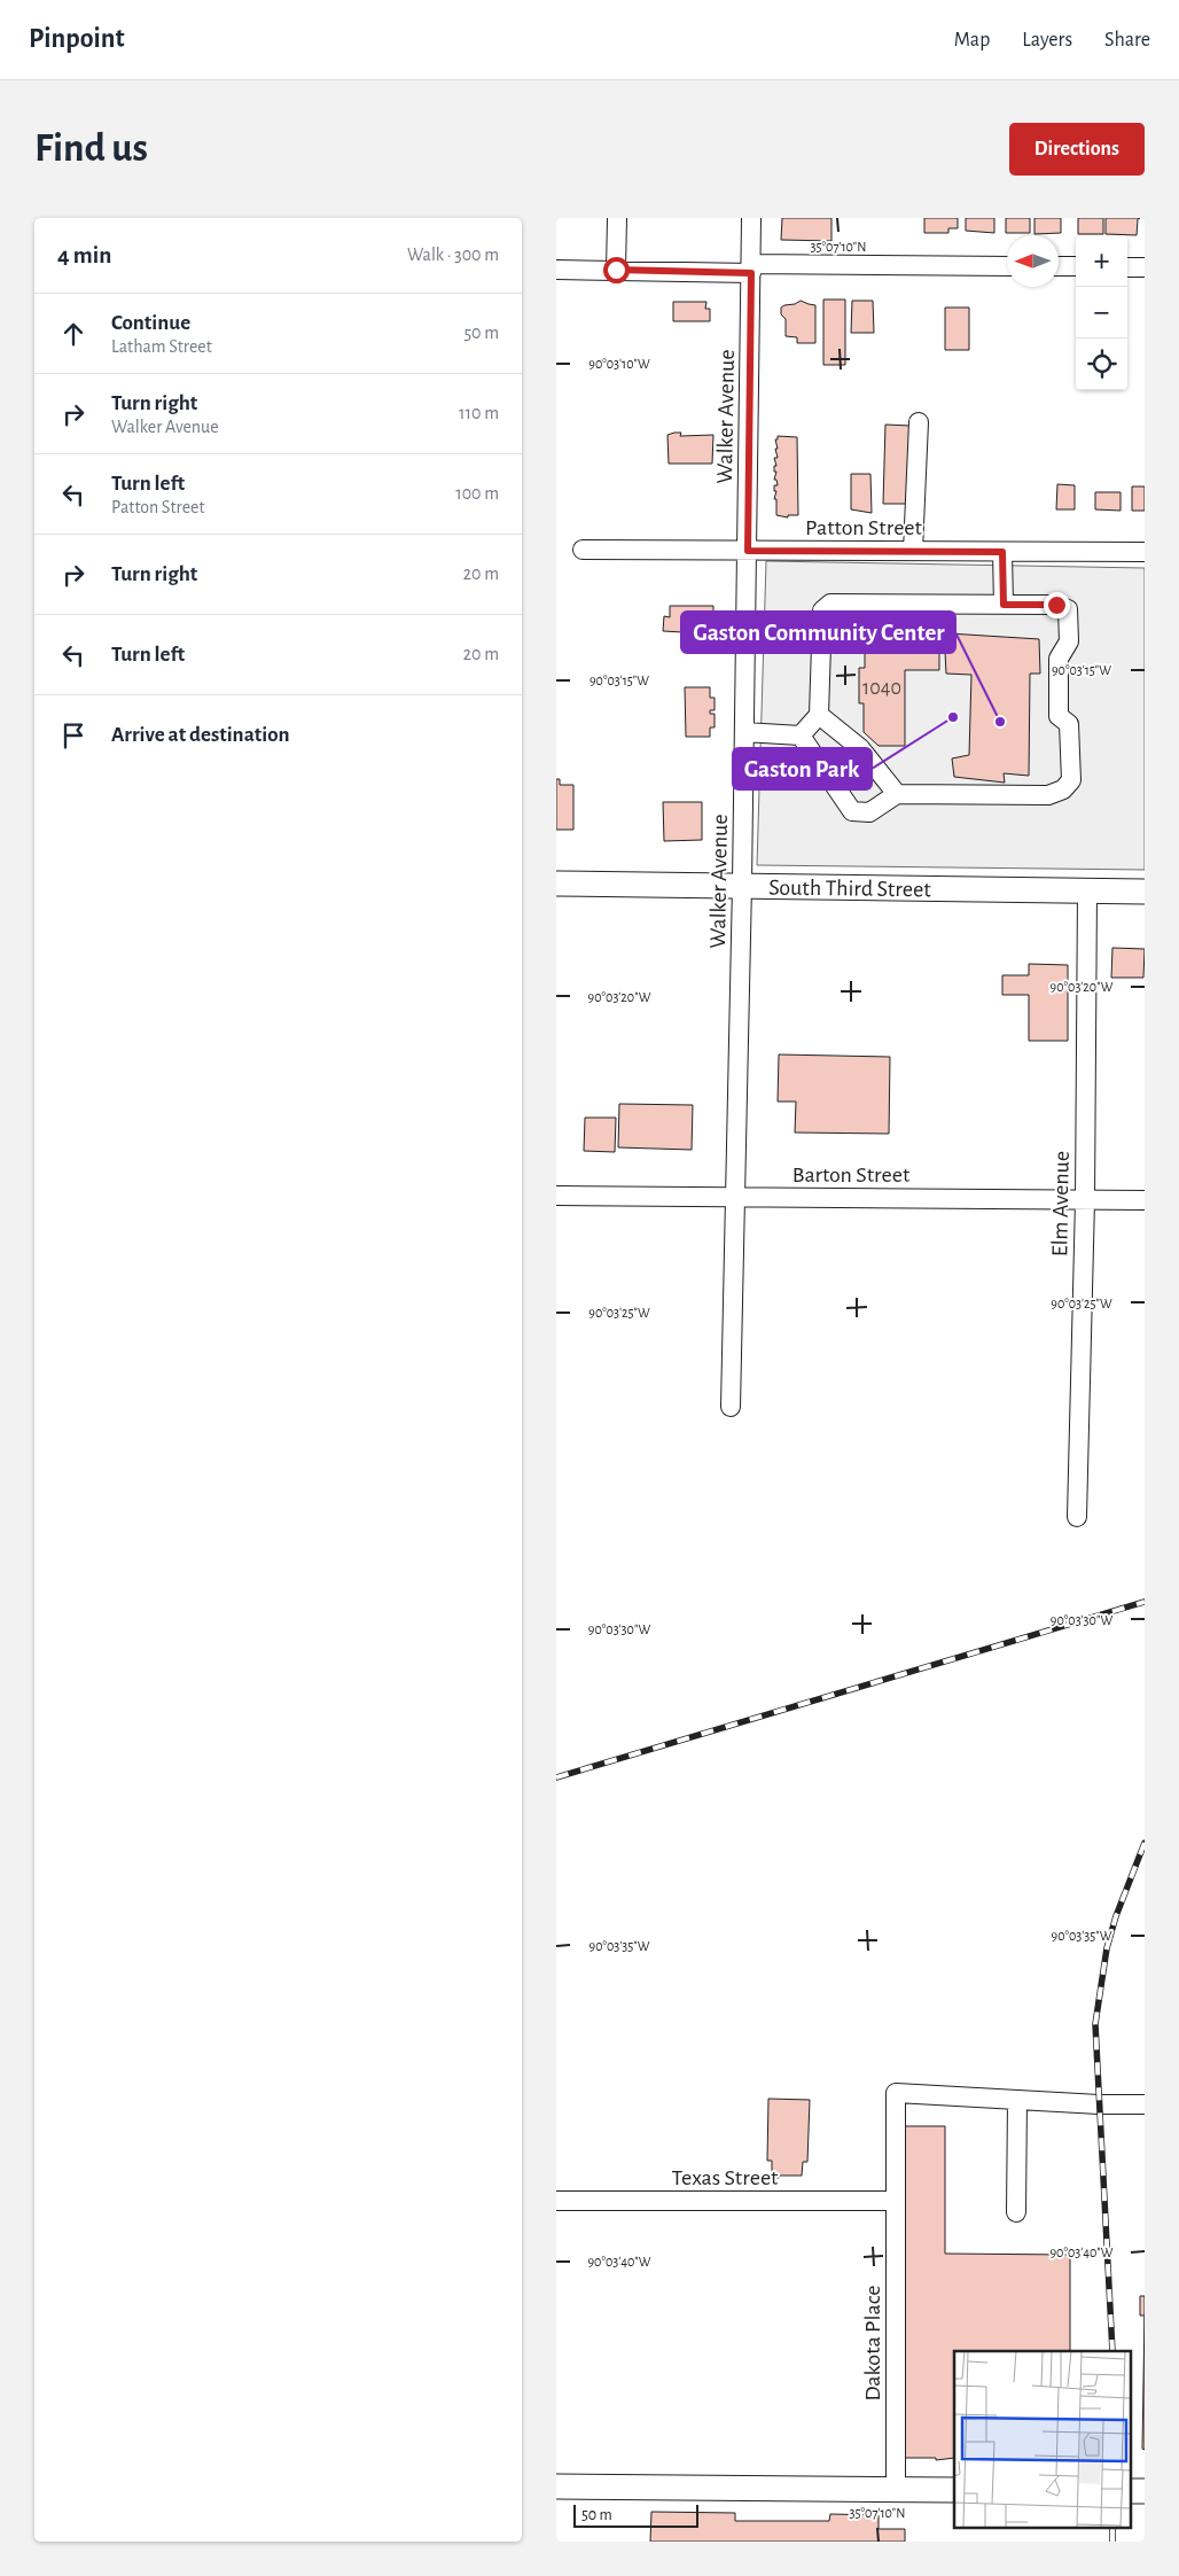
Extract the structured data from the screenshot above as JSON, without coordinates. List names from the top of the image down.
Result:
{
  "streets": {
    "main road": ["South Third Street"],
    "street": [
      "Walker Avenue",
      "Patton Street",
      "Barton Street",
      "Elm Avenue",
      "Texas Street",
      "Dakota Place"
    ]
  },
  "crossings": [
    ["Walker Avenue", "Patton Street"],
    ["Walker Avenue", "South Third Street"],
    ["Walker Avenue", "Barton Street"],
    ["South Third Street", "Elm Avenue"],
    ["Barton Street", "Elm Avenue"],
    ["Texas Street", "Dakota Place"]
  ],
  "places": ["Gaston Park", "Gaston Community Center"],
  "house_numbers": ["1040"],
  "scale_bar": "50 m",
  "north": "left",
  "page": {
    "header": "Pinpoint",
    "nav": ["Map", "Layers", "Share"],
    "buttons": "Directions",
    "title": "Find us",
    "heading": ["4 min", "Walk · 300 m"],
    "map_buttons": ["+", "−"],
    "list": [
      ["Continue", "Latham Street", "50 m"],
      ["Turn right", "Walker Avenue", "110 m"],
      ["Turn left", "Patton Street", "100 m"],
      ["Turn right", "20 m"],
      ["Turn left", "20 m"],
      "Arrive at destination"
    ],
    "scale": "50 m"
  },
  "coordinates": [
    "35°07'10\"N",
    "90°03'10\"W",
    "90°03'15\"W",
    "90°03'20\"W",
    "90°03'25\"W",
    "90°03'30\"W",
    "90°03'35\"W",
    "90°03'40\"W"
  ]
}
